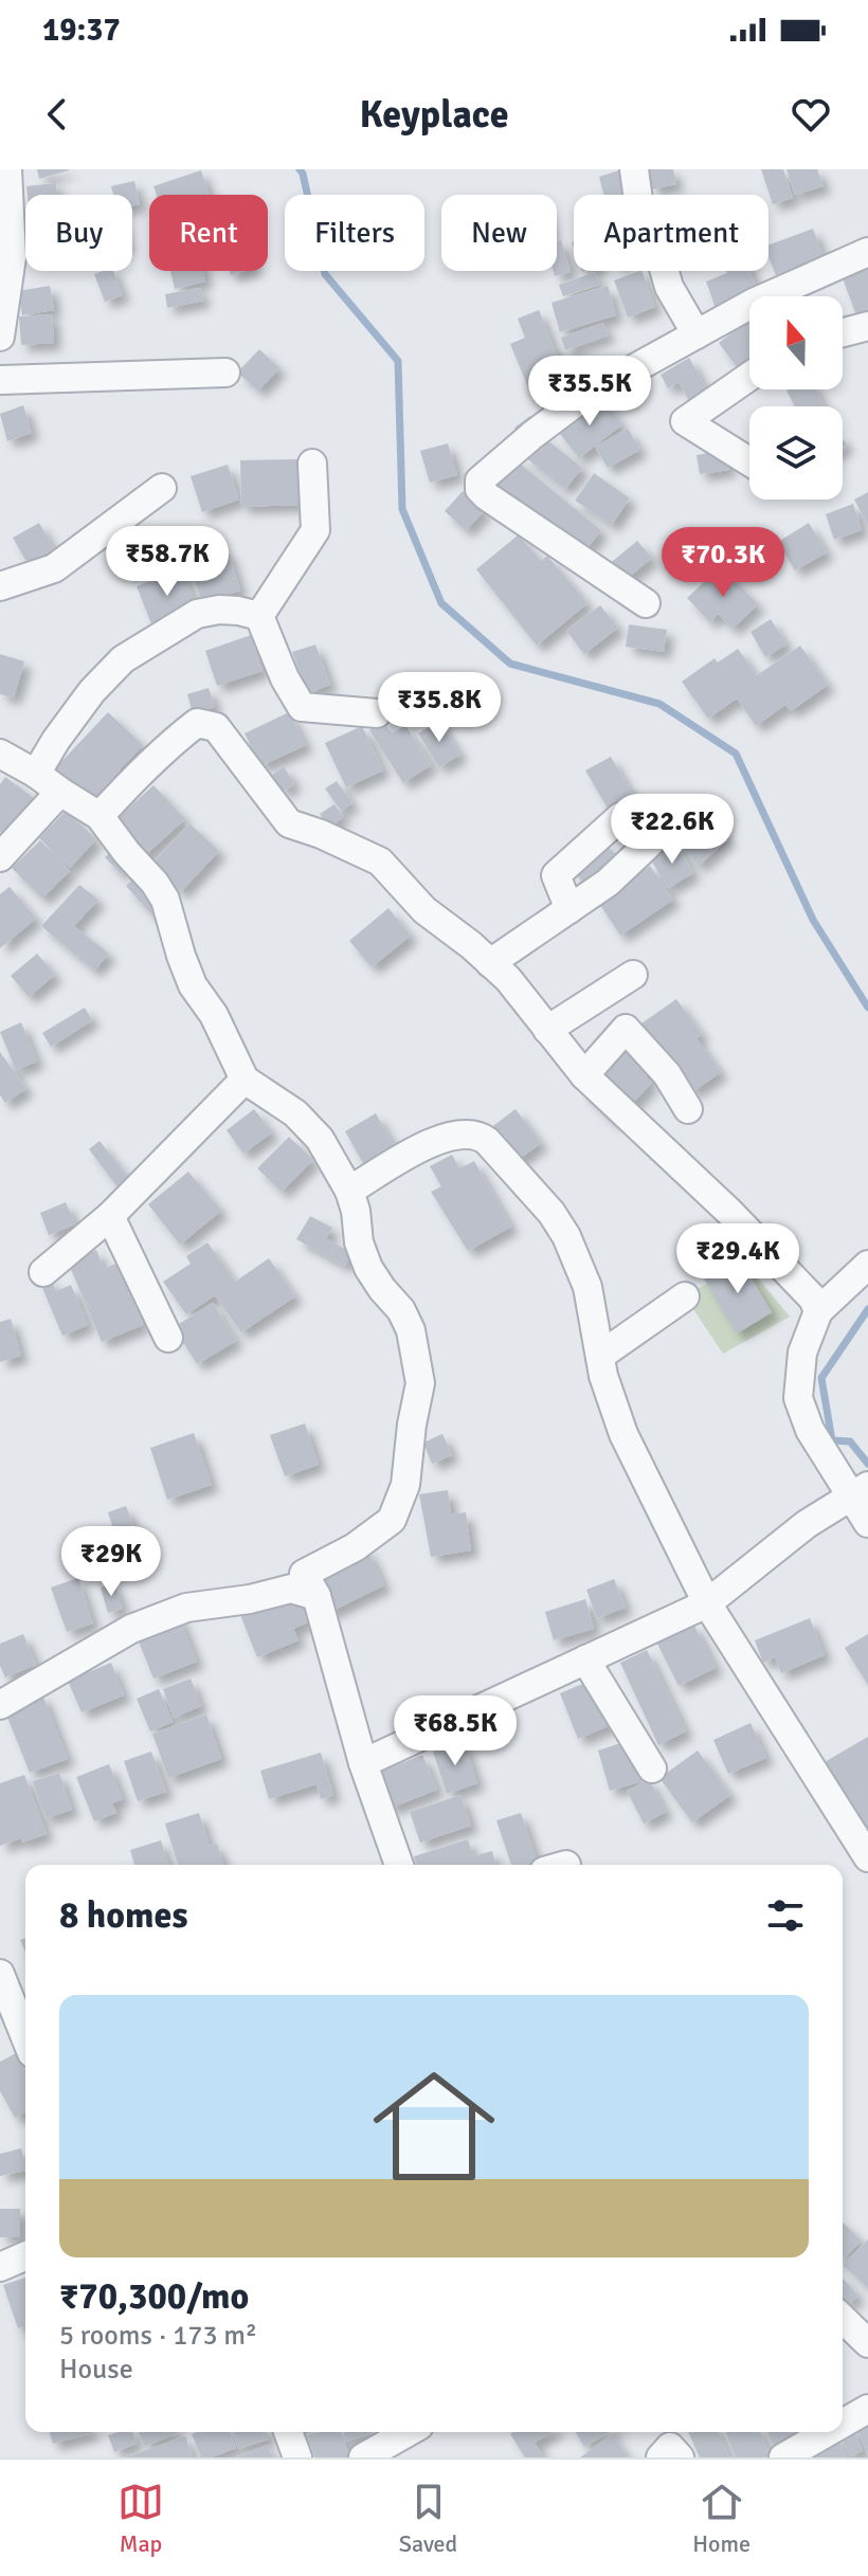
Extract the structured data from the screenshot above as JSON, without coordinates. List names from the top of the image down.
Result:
{
  "north": "top",
  "page": {
    "status": "19:37",
    "header": "Keyplace",
    "chip": [
      "Buy",
      "Rent",
      "Filters",
      "New",
      "Apartment"
    ],
    "price": [
      "₹35.5K",
      "₹58.7K",
      "₹70.3K",
      "₹35.8K",
      "₹22.6K",
      "₹29.4K",
      "₹29K",
      "₹68.5K"
    ],
    "heading": "8 homes",
    "list": [
      {
        "name": "₹70,300/mo",
        "note": "5 rooms · 173 m² · House"
      }
    ],
    "tabs": ["Map", "Saved", "Home"]
  }
}
